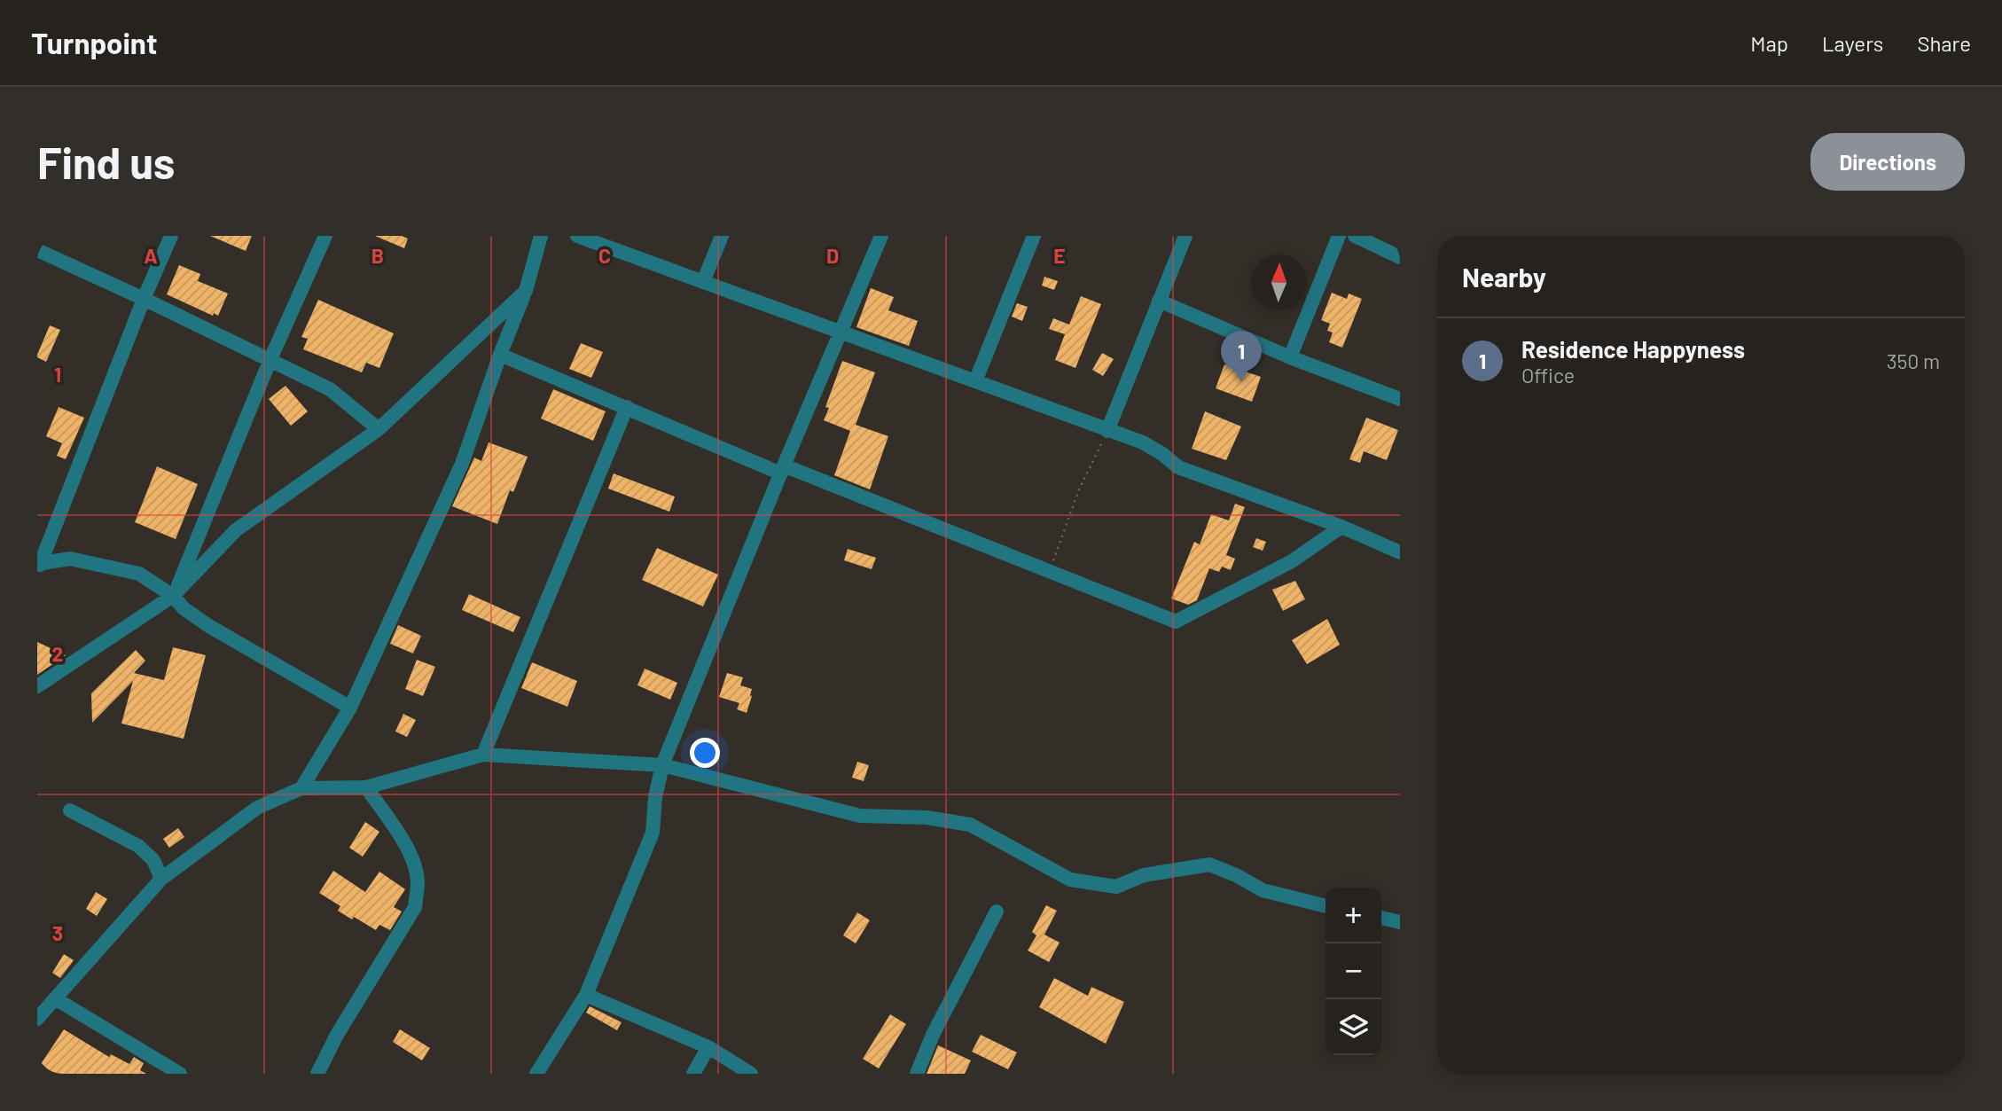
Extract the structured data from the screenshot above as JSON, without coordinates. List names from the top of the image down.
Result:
{
  "north": "top",
  "page": {
    "header": "Turnpoint",
    "nav": ["Map", "Layers", "Share"],
    "buttons": "Directions",
    "title": "Find us",
    "heading": "Nearby",
    "list": [
      {
        "mark": "1",
        "name": "Residence Happyness",
        "note": "Office",
        "value": "350 m"
      }
    ],
    "pins": "1",
    "map_buttons": ["+", "−"]
  },
  "grid": {
    "columns": [
      "A",
      "B",
      "C",
      "D",
      "E"
    ],
    "rows": ["1", "2", "3"]
  }
}
